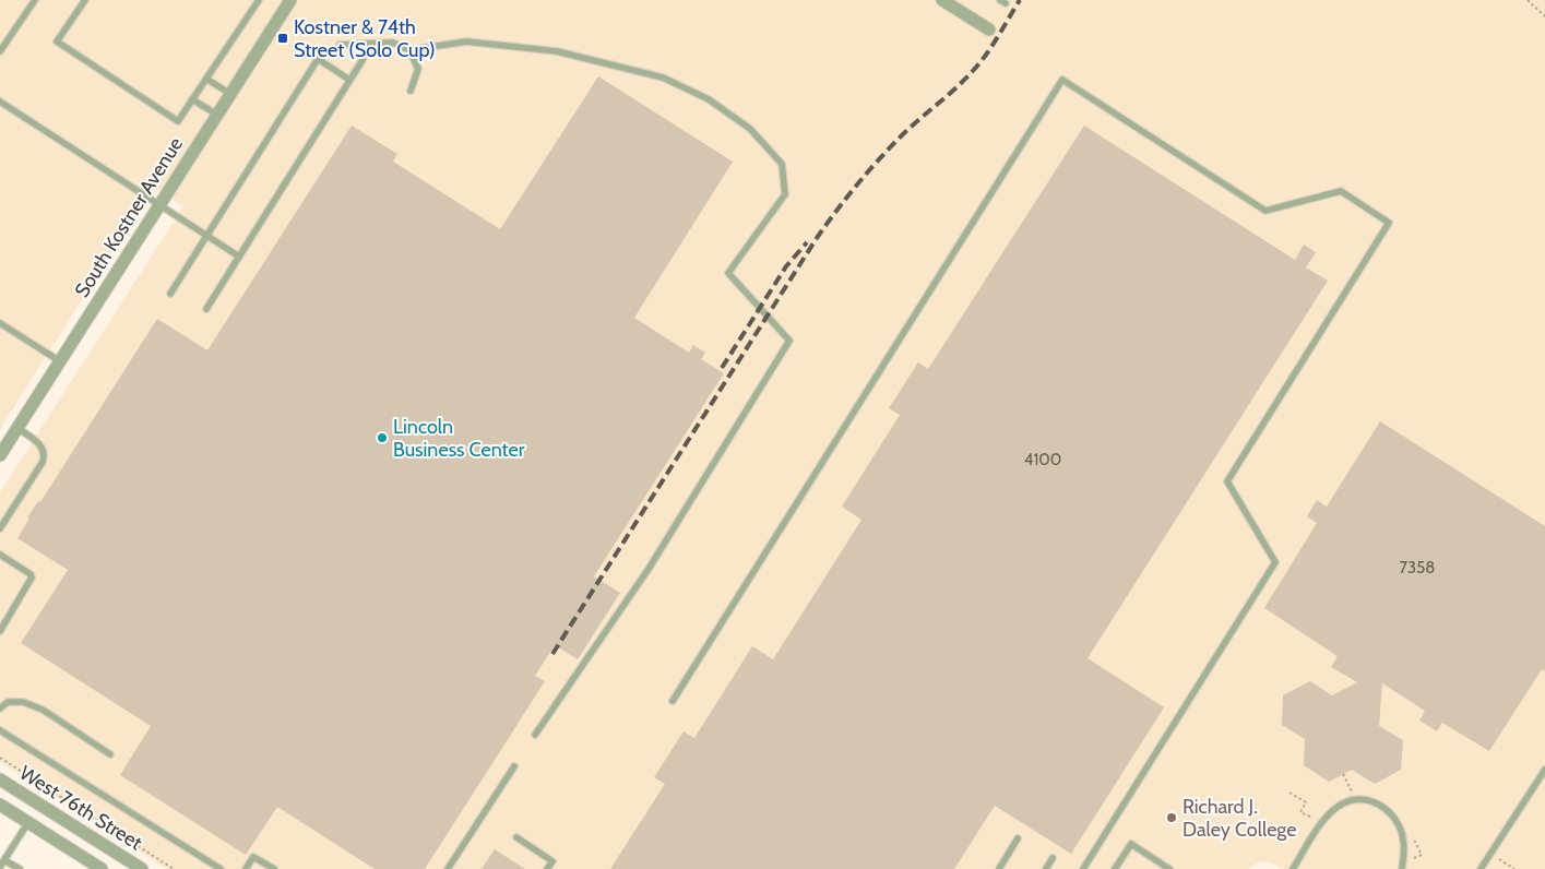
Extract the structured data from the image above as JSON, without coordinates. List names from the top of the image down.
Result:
{
  "streets": {
    "street": ["South Kostner Avenue", "West 76th Street"]
  },
  "places": {
    "transit": ["Kostner & 74th Street (Solo Cup)"],
    "other": ["Lincoln Business Center", "Richard J. Daley College"]
  },
  "house_numbers": ["4100", "7358"]
}
